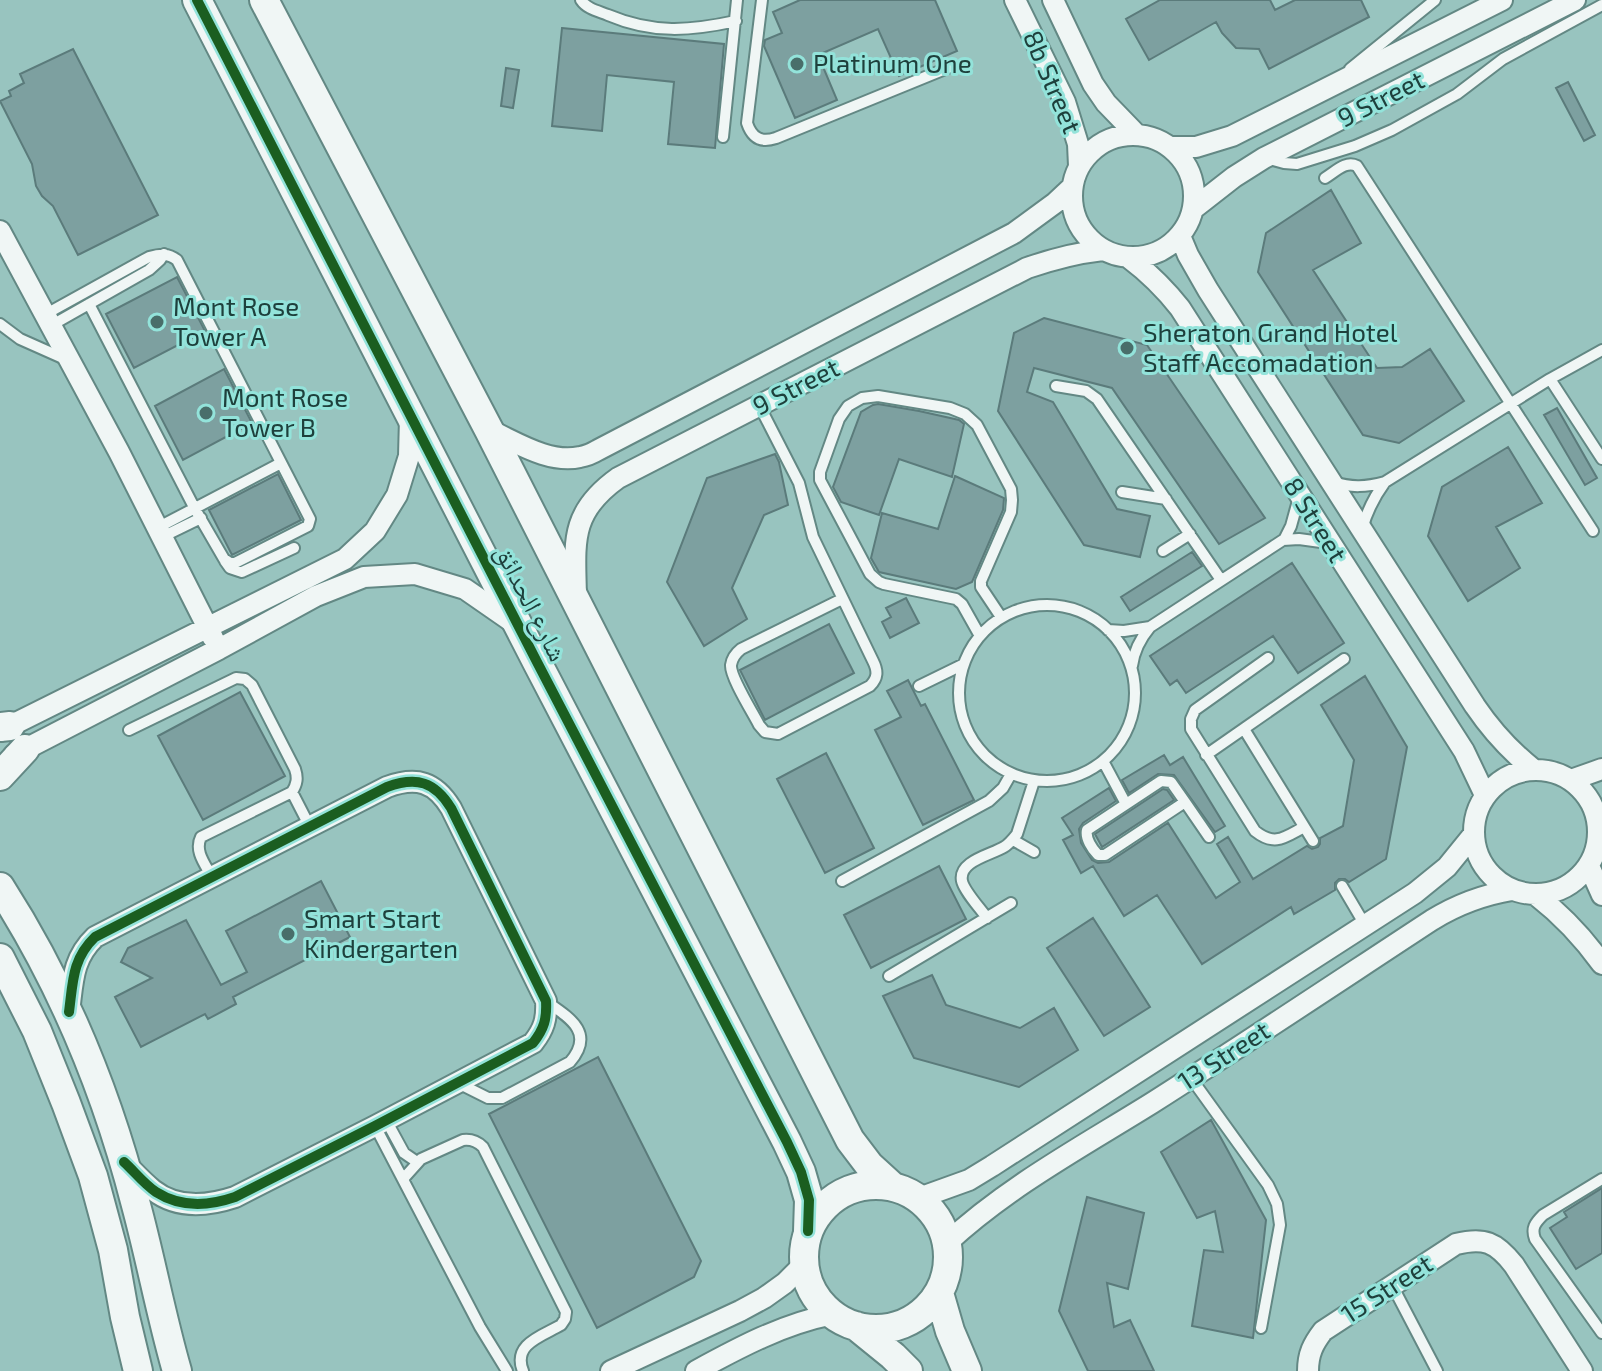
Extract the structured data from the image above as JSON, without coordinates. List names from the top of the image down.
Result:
{
  "streets": {
    "street": [
      "8b Street",
      "9 Street",
      "8 Street",
      "شارع الحدائق",
      "13 Street",
      "15 Street"
    ]
  },
  "crossings": [
    ["8b Street", "9 Street"],
    ["8b Street", "8 Street"],
    ["9 Street", "8 Street"],
    ["9 Street", "شارع الحدائق"],
    ["8 Street", "13 Street"],
    ["شارع الحدائق", "13 Street"]
  ],
  "places": [
    "Platinum One",
    "Mont Rose Tower A",
    "Sheraton Grand Hotel Staff Accomadation",
    "Mont Rose Tower B",
    "Smart Start Kindergarten"
  ]
}
